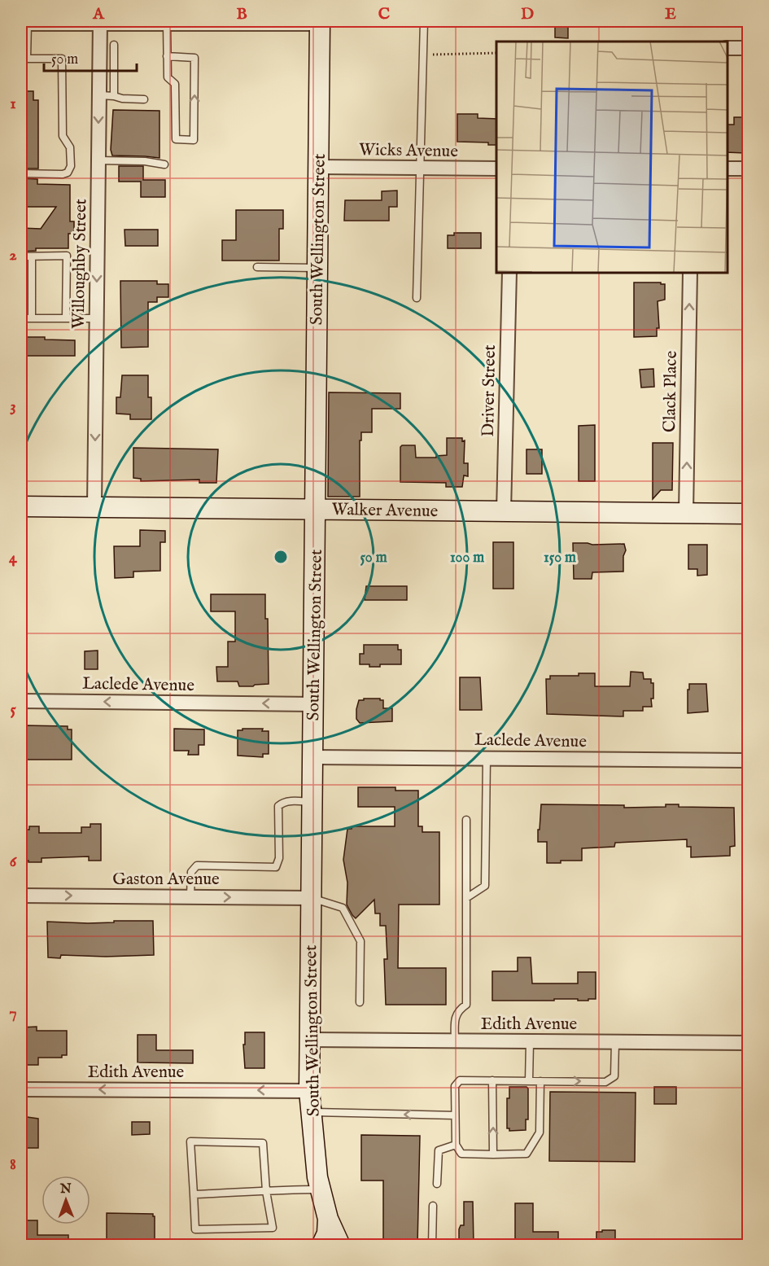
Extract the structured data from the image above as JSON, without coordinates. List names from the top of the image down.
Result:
{
  "streets": {
    "street": [
      "Wicks Avenue",
      "South Wellington Street",
      "Willoughby Street",
      "Driver Street",
      "Clack Place",
      "Walker Avenue",
      "Laclede Avenue",
      "Gaston Avenue",
      "Edith Avenue"
    ]
  },
  "crossings": [
    ["Wicks Avenue", "South Wellington Street"],
    ["South Wellington Street", "Walker Avenue"],
    ["South Wellington Street", "Laclede Avenue"],
    ["South Wellington Street", "Gaston Avenue"],
    ["South Wellington Street", "Edith Avenue"],
    ["Willoughby Street", "Walker Avenue"],
    ["Driver Street", "Walker Avenue"],
    ["Clack Place", "Walker Avenue"]
  ],
  "one_way": [
    "Willoughby Street",
    "Clack Place",
    "Laclede Avenue",
    "Gaston Avenue",
    "Edith Avenue"
  ],
  "scale_bar": "50 m",
  "north": "top",
  "grid": {
    "columns": [
      "A",
      "B",
      "C",
      "D",
      "E"
    ],
    "rows": [
      "1",
      "2",
      "3",
      "4",
      "5",
      "6",
      "7",
      "8"
    ]
  },
  "rings": ["50 m", "100 m", "150 m"]
}
